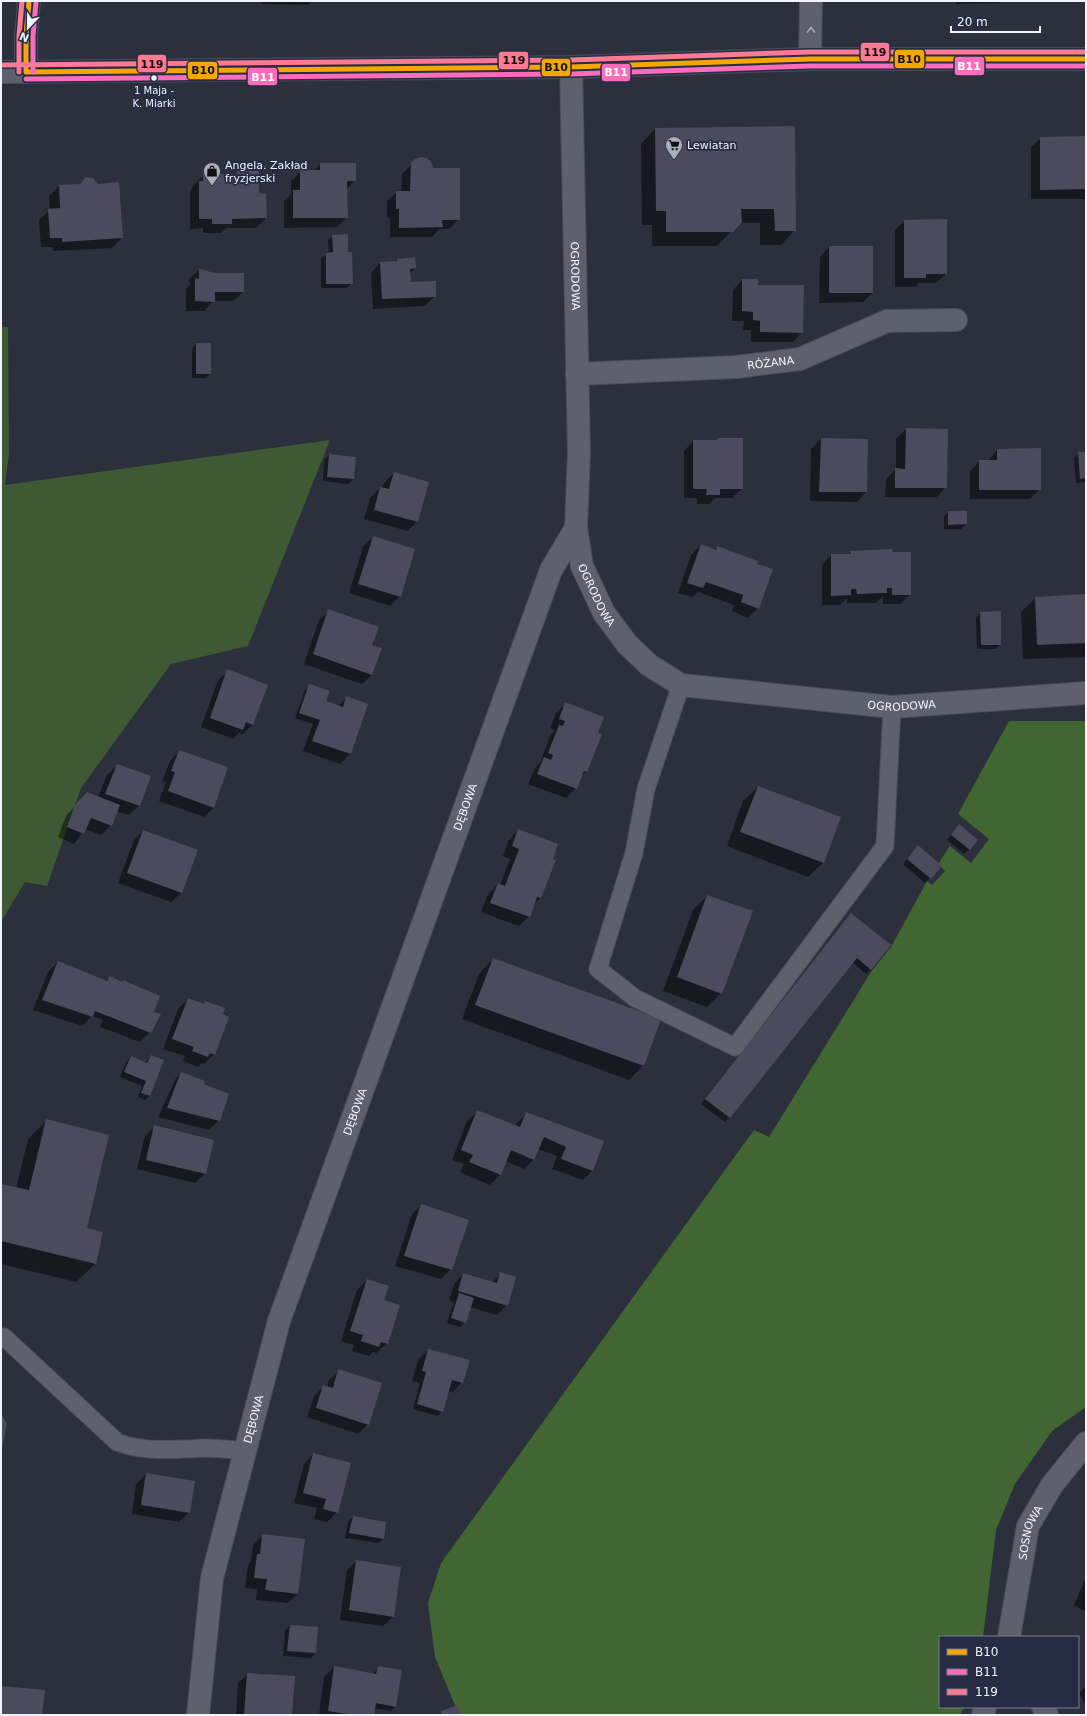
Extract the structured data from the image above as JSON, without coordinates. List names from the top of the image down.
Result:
{
  "streets": {
    "street": [
      "OGRODOWA",
      "RÓŻANA",
      "DĘBOWA",
      "SOSNOWA"
    ]
  },
  "crossings": [
    ["OGRODOWA", "RÓŻANA"],
    ["OGRODOWA", "DĘBOWA"]
  ],
  "places": {
    "other": ["1 Maja - K. Miarki"],
    "supermarket": ["Lewiatan"],
    "shop": ["Angela. Zakład fryzjerski"]
  },
  "lines": ["transit line B10", "transit line 119", "transit line B11"],
  "legend": ["B10", "B11", "119"],
  "scale_bar": "20 m",
  "north": "bottom"
}
